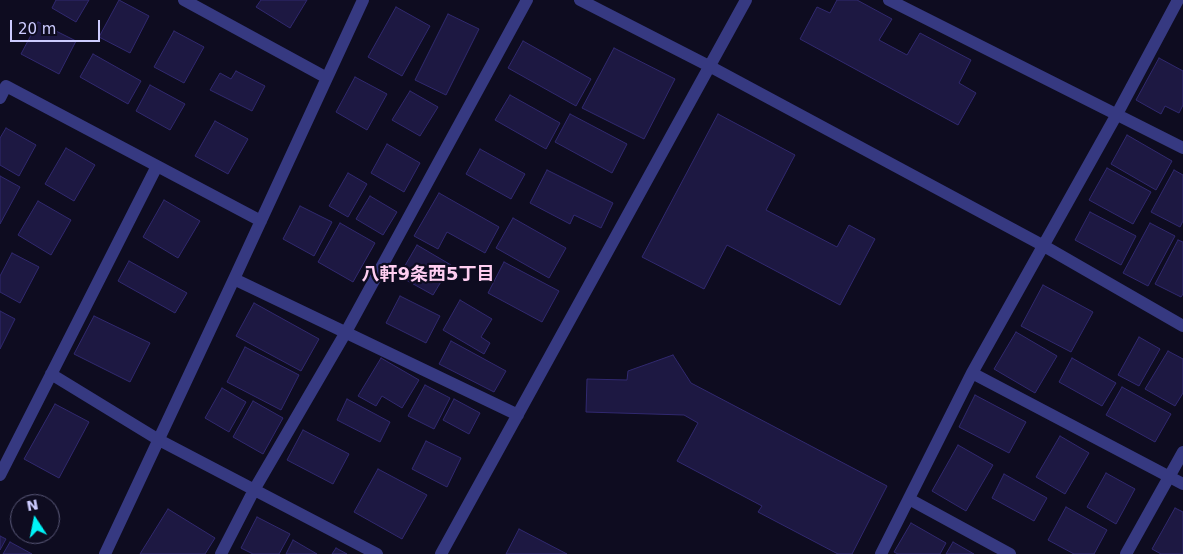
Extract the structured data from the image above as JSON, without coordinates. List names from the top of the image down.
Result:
{
  "districts": ["八軒9条西5丁目"],
  "scale_bar": "20 m",
  "north": "top"
}
